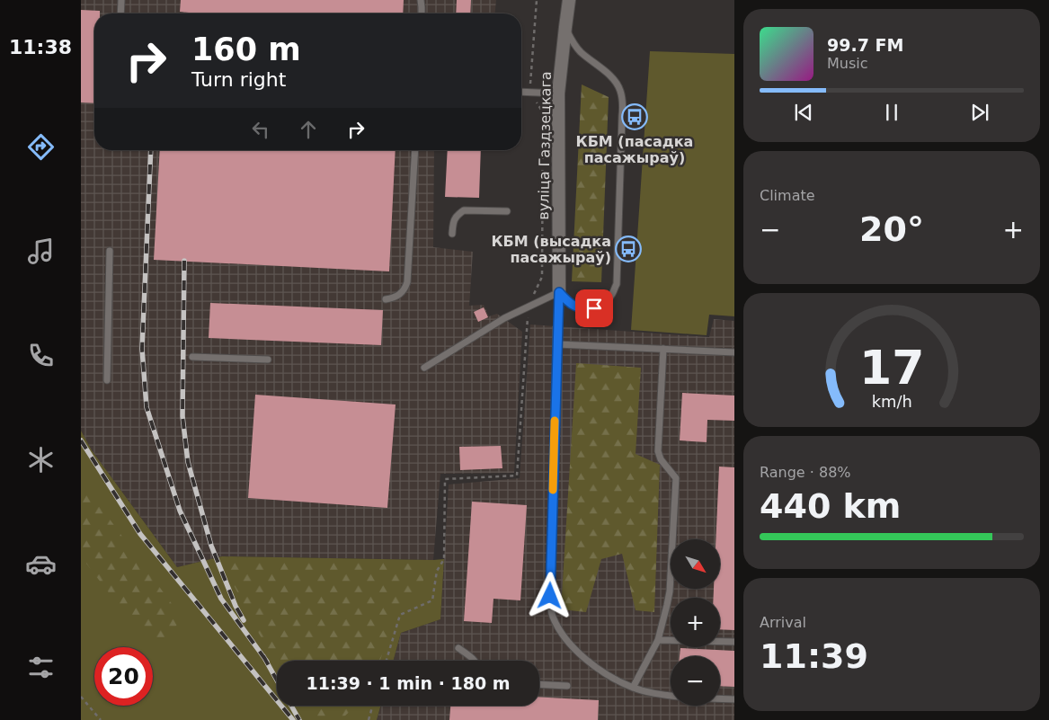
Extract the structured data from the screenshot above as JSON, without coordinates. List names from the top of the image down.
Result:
{
  "streets": {
    "street": ["вуліца Газдзецкага"]
  },
  "places": {
    "bus stop": ["КБМ (пасадка пасажыраў)", "КБМ (высадка пасажыраў)"]
  },
  "north": "bottom right",
  "page": {
    "tabs": "11:38",
    "turn": ["160 m", "Turn right"],
    "song": ["99.7 FM", "Music"],
    "tile": [
      "Climate",
      ["Range · 88%", "440 km"],
      ["Arrival", "11:39"]
    ],
    "heat": ["−", "20°", "+"],
    "map_buttons": ["+", "−"],
    "limit": "20",
    "trip": "11:39 · 1 min · 180 m",
    "gauge": ["17", "km/h"]
  }
}
